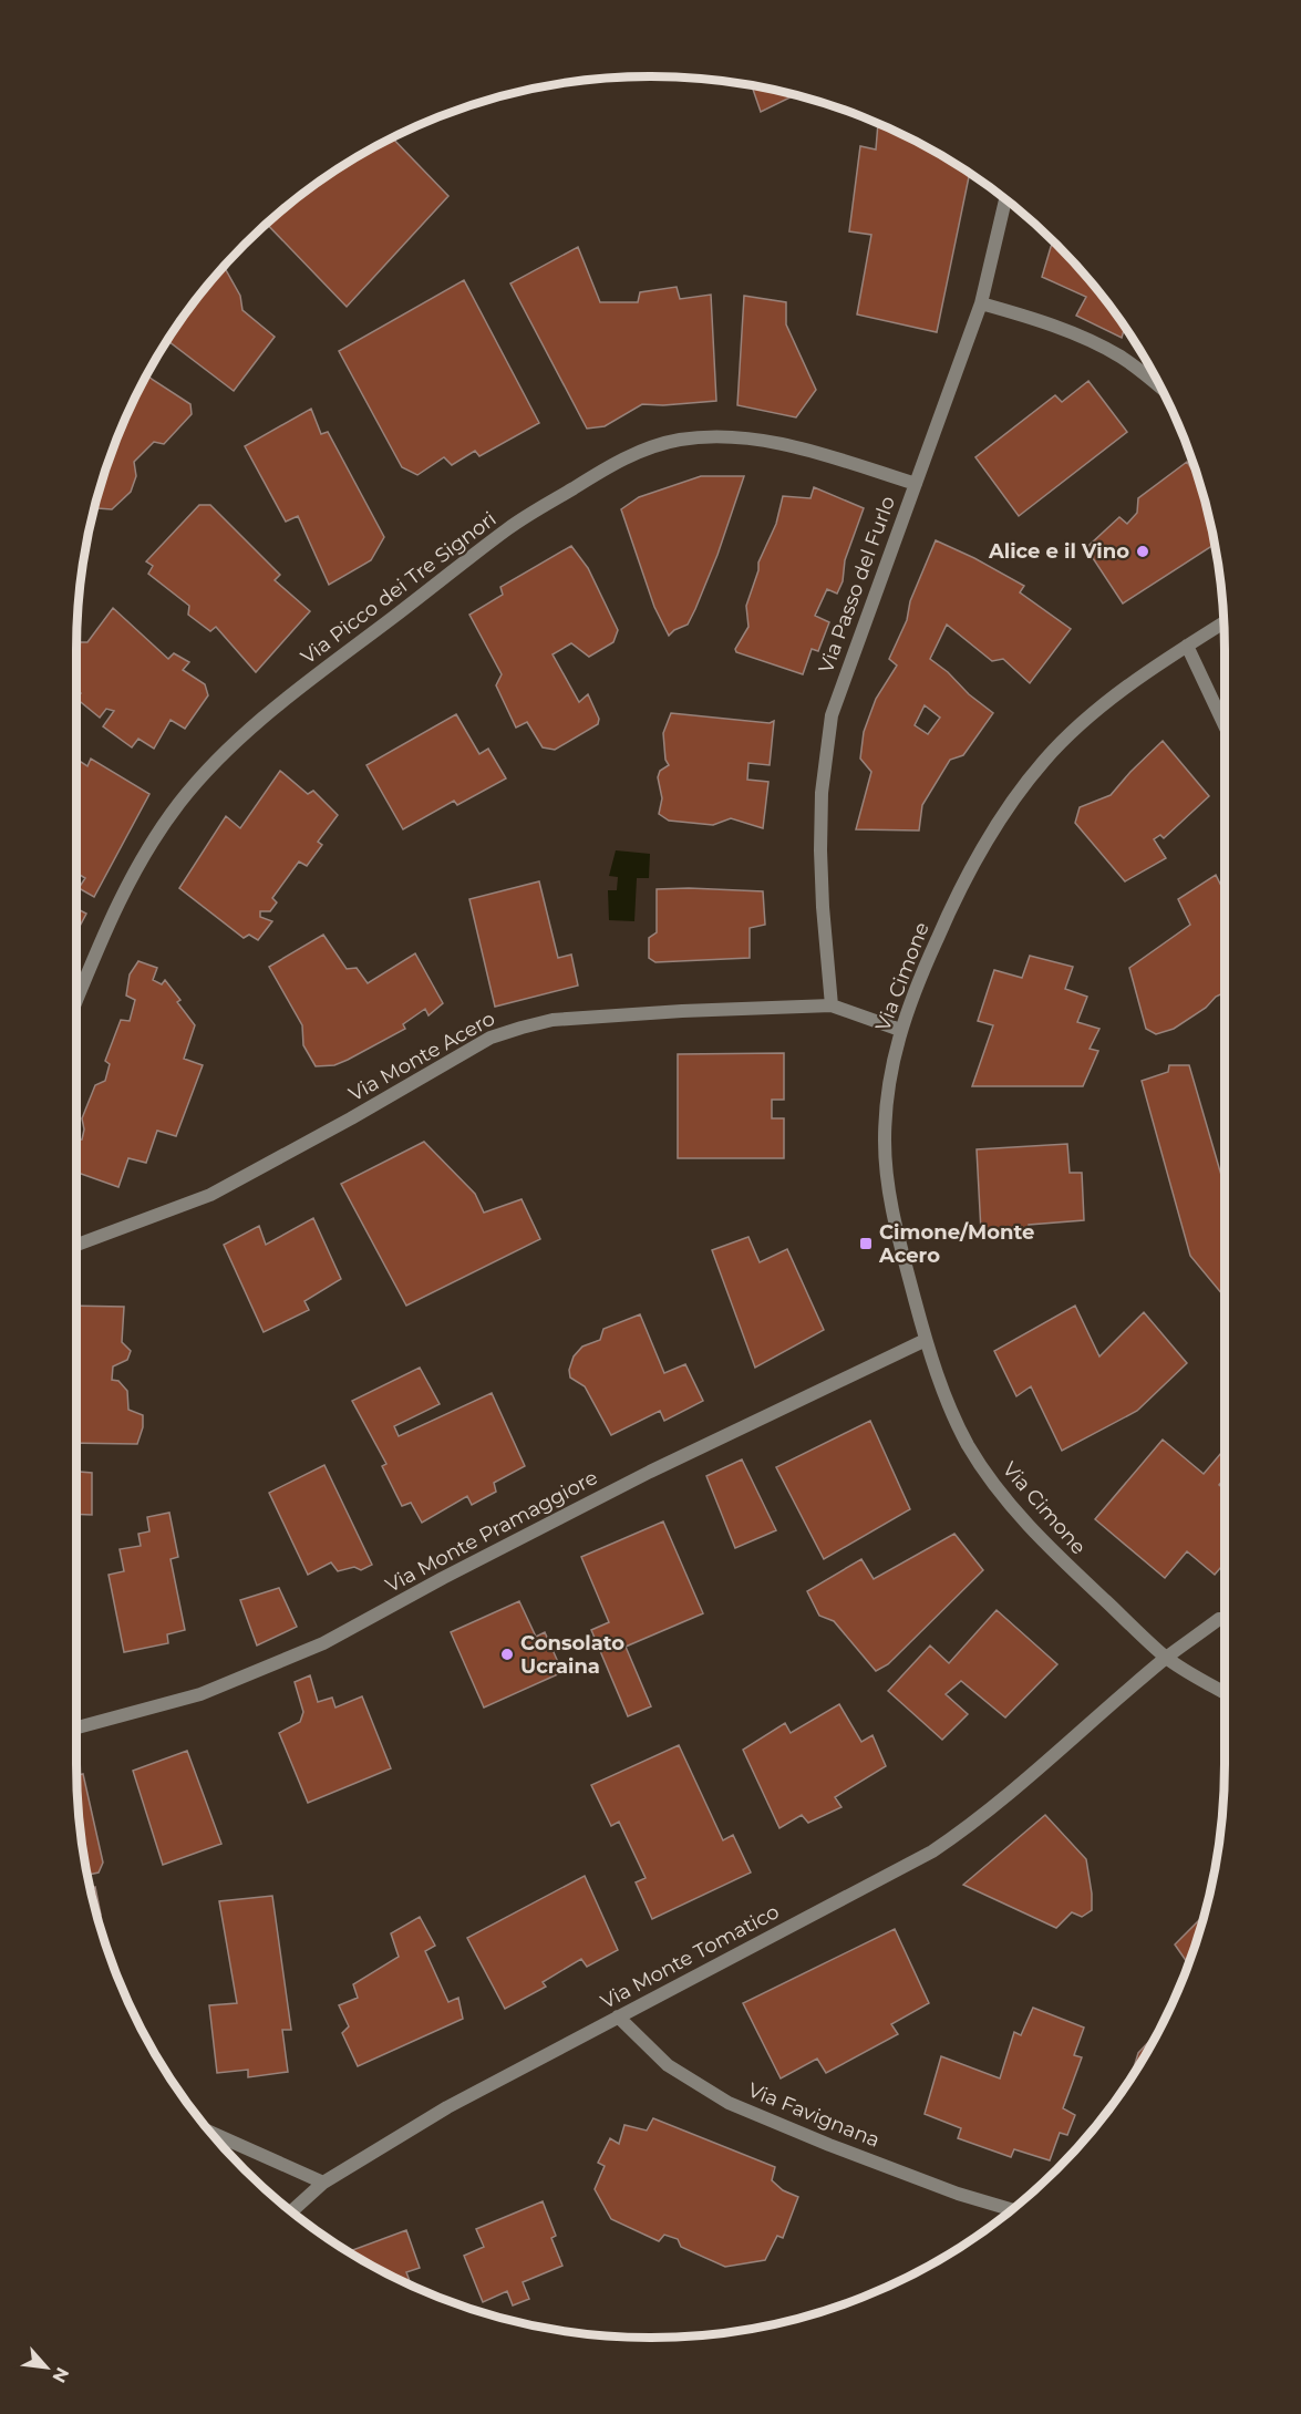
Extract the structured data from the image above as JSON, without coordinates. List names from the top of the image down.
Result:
{
  "streets": {
    "street": [
      "Via Passo del Furlo",
      "Via Picco dei Tre Signori",
      "Via Cimone",
      "Via Monte Acero",
      "Via Monte Pramaggiore",
      "Via Monte Tomatico",
      "Via Favignana"
    ]
  },
  "crossings": [
    ["Via Passo del Furlo", "Via Picco dei Tre Signori"],
    ["Via Passo del Furlo", "Via Monte Acero"],
    ["Via Cimone", "Via Monte Acero"],
    ["Via Cimone", "Via Monte Pramaggiore"],
    ["Via Cimone", "Via Monte Tomatico"],
    ["Via Monte Tomatico", "Via Favignana"]
  ],
  "places": {
    "other": ["Alice e il Vino", "Consolato Ucraina"],
    "transit": ["Cimone/Monte Acero"]
  },
  "north": "bottom right"
}
